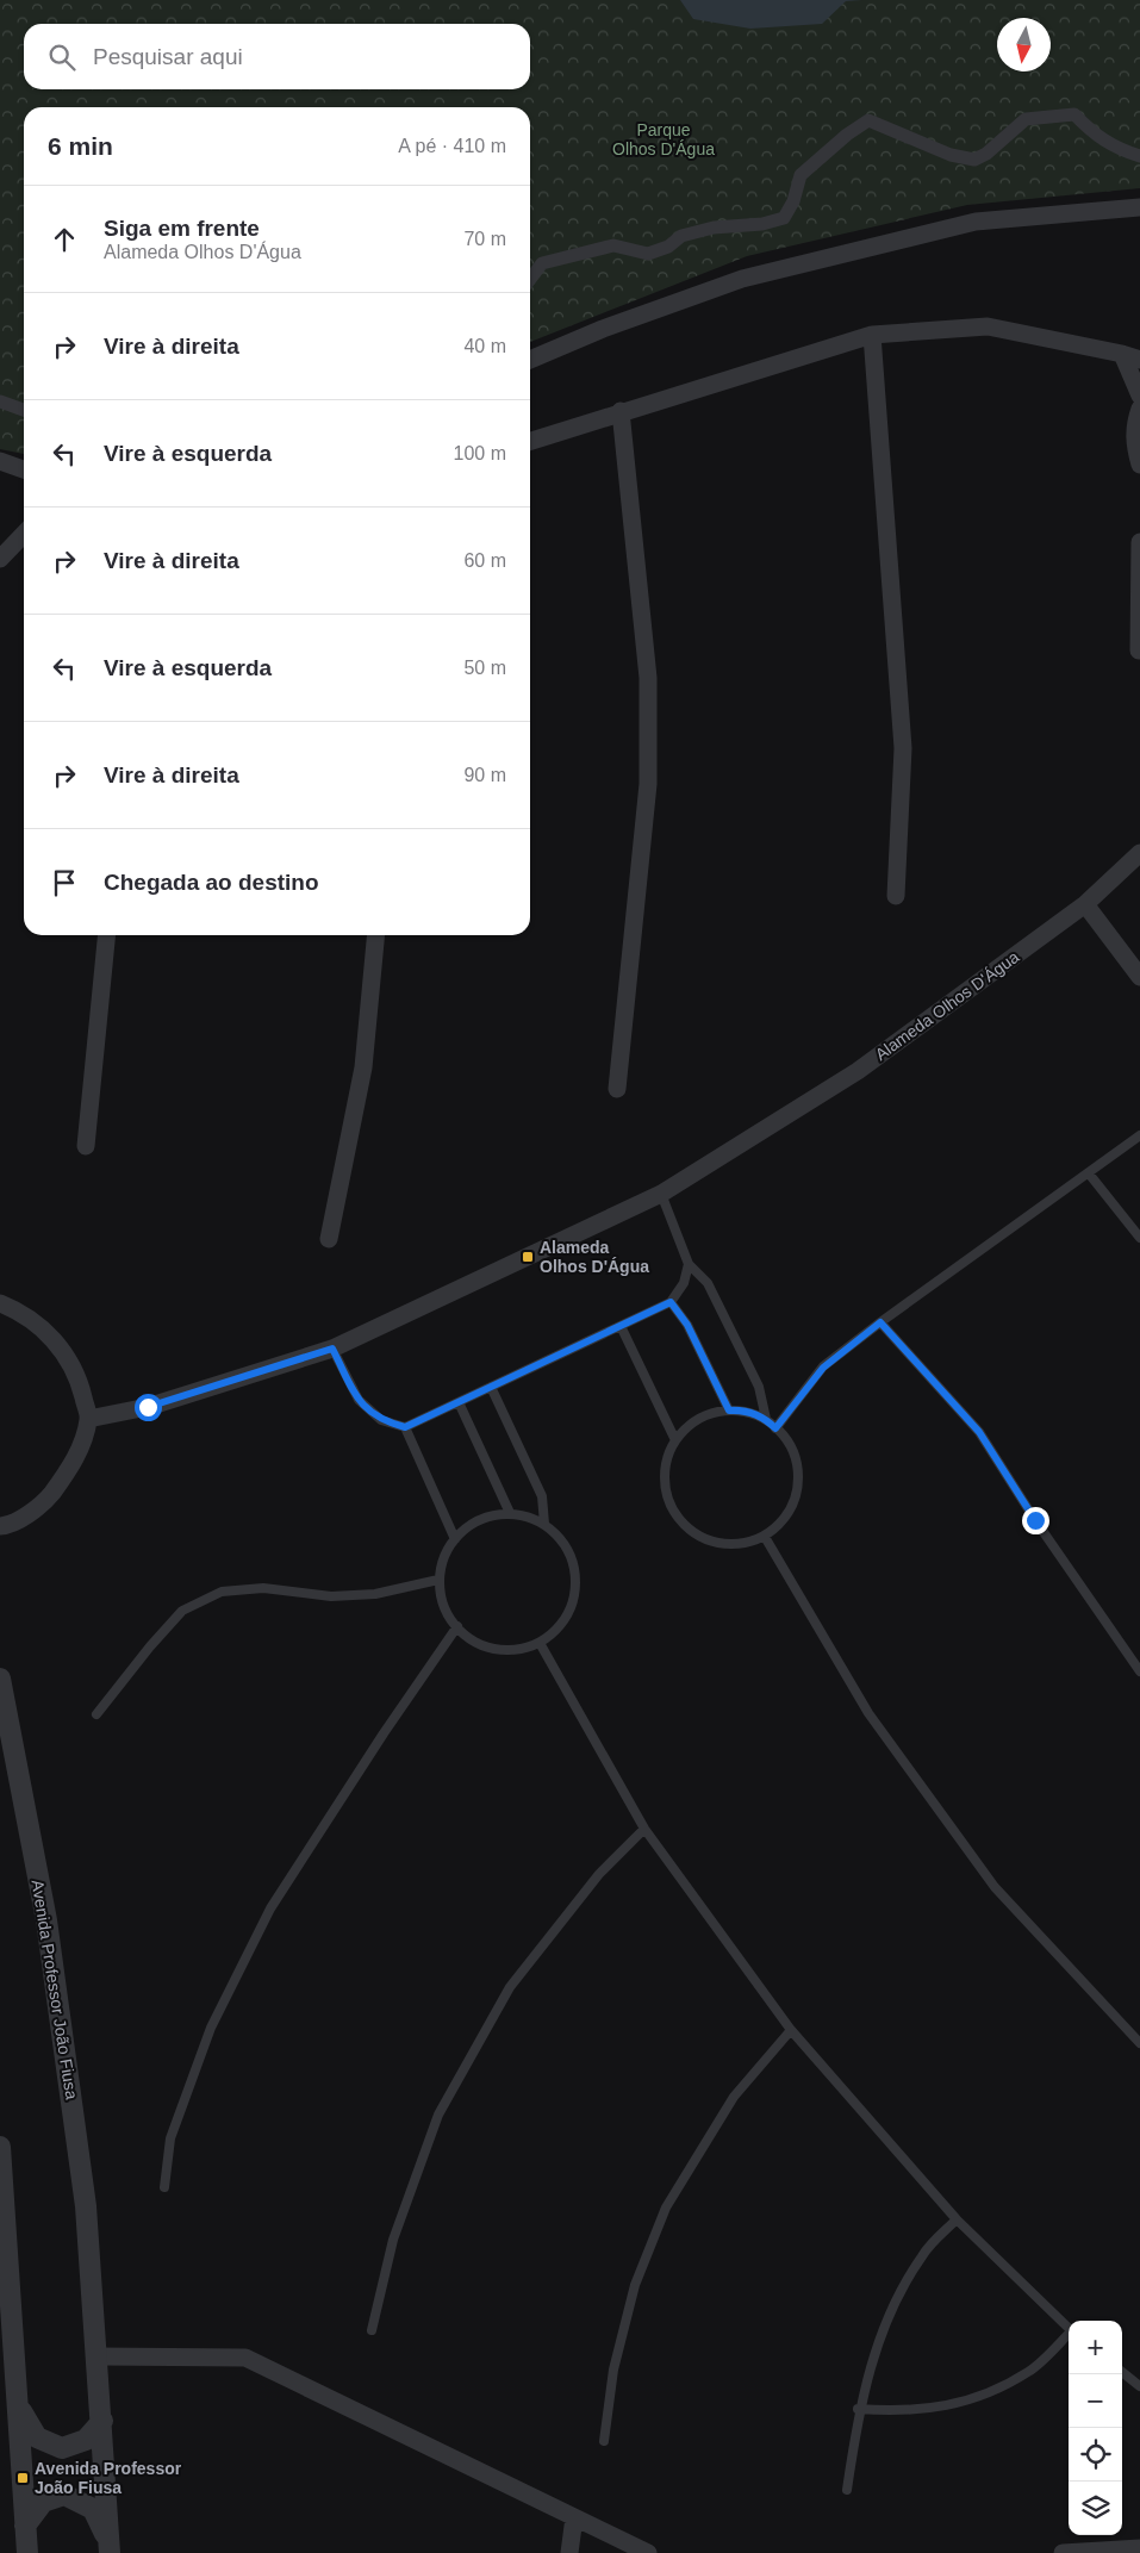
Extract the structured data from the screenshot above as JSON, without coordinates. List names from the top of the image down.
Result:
{
  "streets": {
    "street": ["Alameda Olhos D'Água", "Avenida Professor João Fiusa"]
  },
  "parks": ["Parque Olhos D'Água"],
  "places": {
    "transit": ["Alameda Olhos D'Água", "Avenida Professor João Fiusa"]
  },
  "north": "bottom",
  "page": {
    "search": "Pesquisar aqui",
    "heading": ["6 min", "A pé · 410 m"],
    "list": [
      ["Siga em frente", "Alameda Olhos D'Água", "70 m"],
      ["Vire à direita", "40 m"],
      ["Vire à esquerda", "100 m"],
      ["Vire à direita", "60 m"],
      ["Vire à esquerda", "50 m"],
      ["Vire à direita", "90 m"],
      "Chegada ao destino"
    ],
    "map_buttons": ["+", "−"]
  }
}
